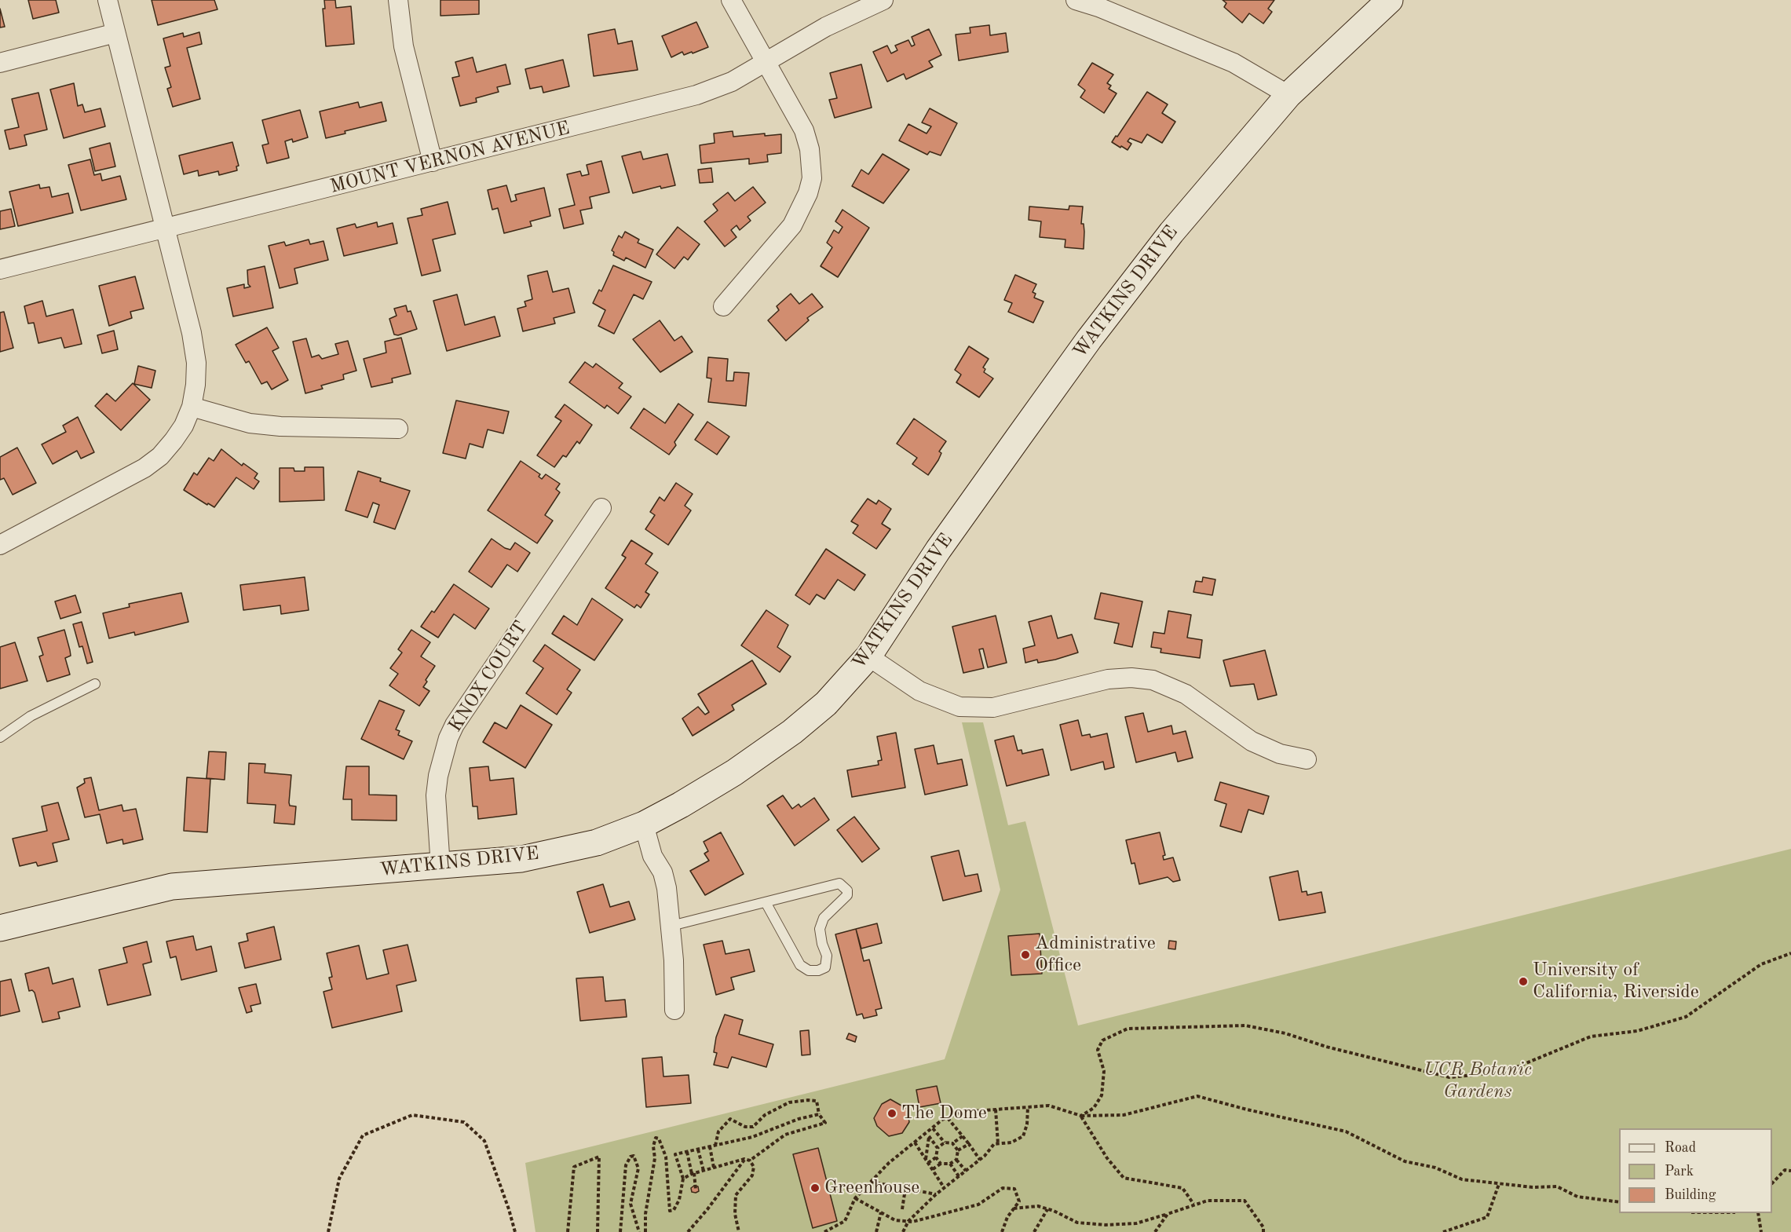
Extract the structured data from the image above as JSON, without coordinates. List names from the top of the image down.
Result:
{
  "streets": {
    "main road": ["WATKINS DRIVE"],
    "street": ["MOUNT VERNON AVENUE", "KNOX COURT"]
  },
  "crossings": [
    ["WATKINS DRIVE", "KNOX COURT"]
  ],
  "parks": ["UCR Botanic Gardens"],
  "places": [
    "Administrative Office",
    "University of California, Riverside",
    "The Dome",
    "Greenhouse"
  ],
  "legend": ["Road", "Park", "Building"]
}
